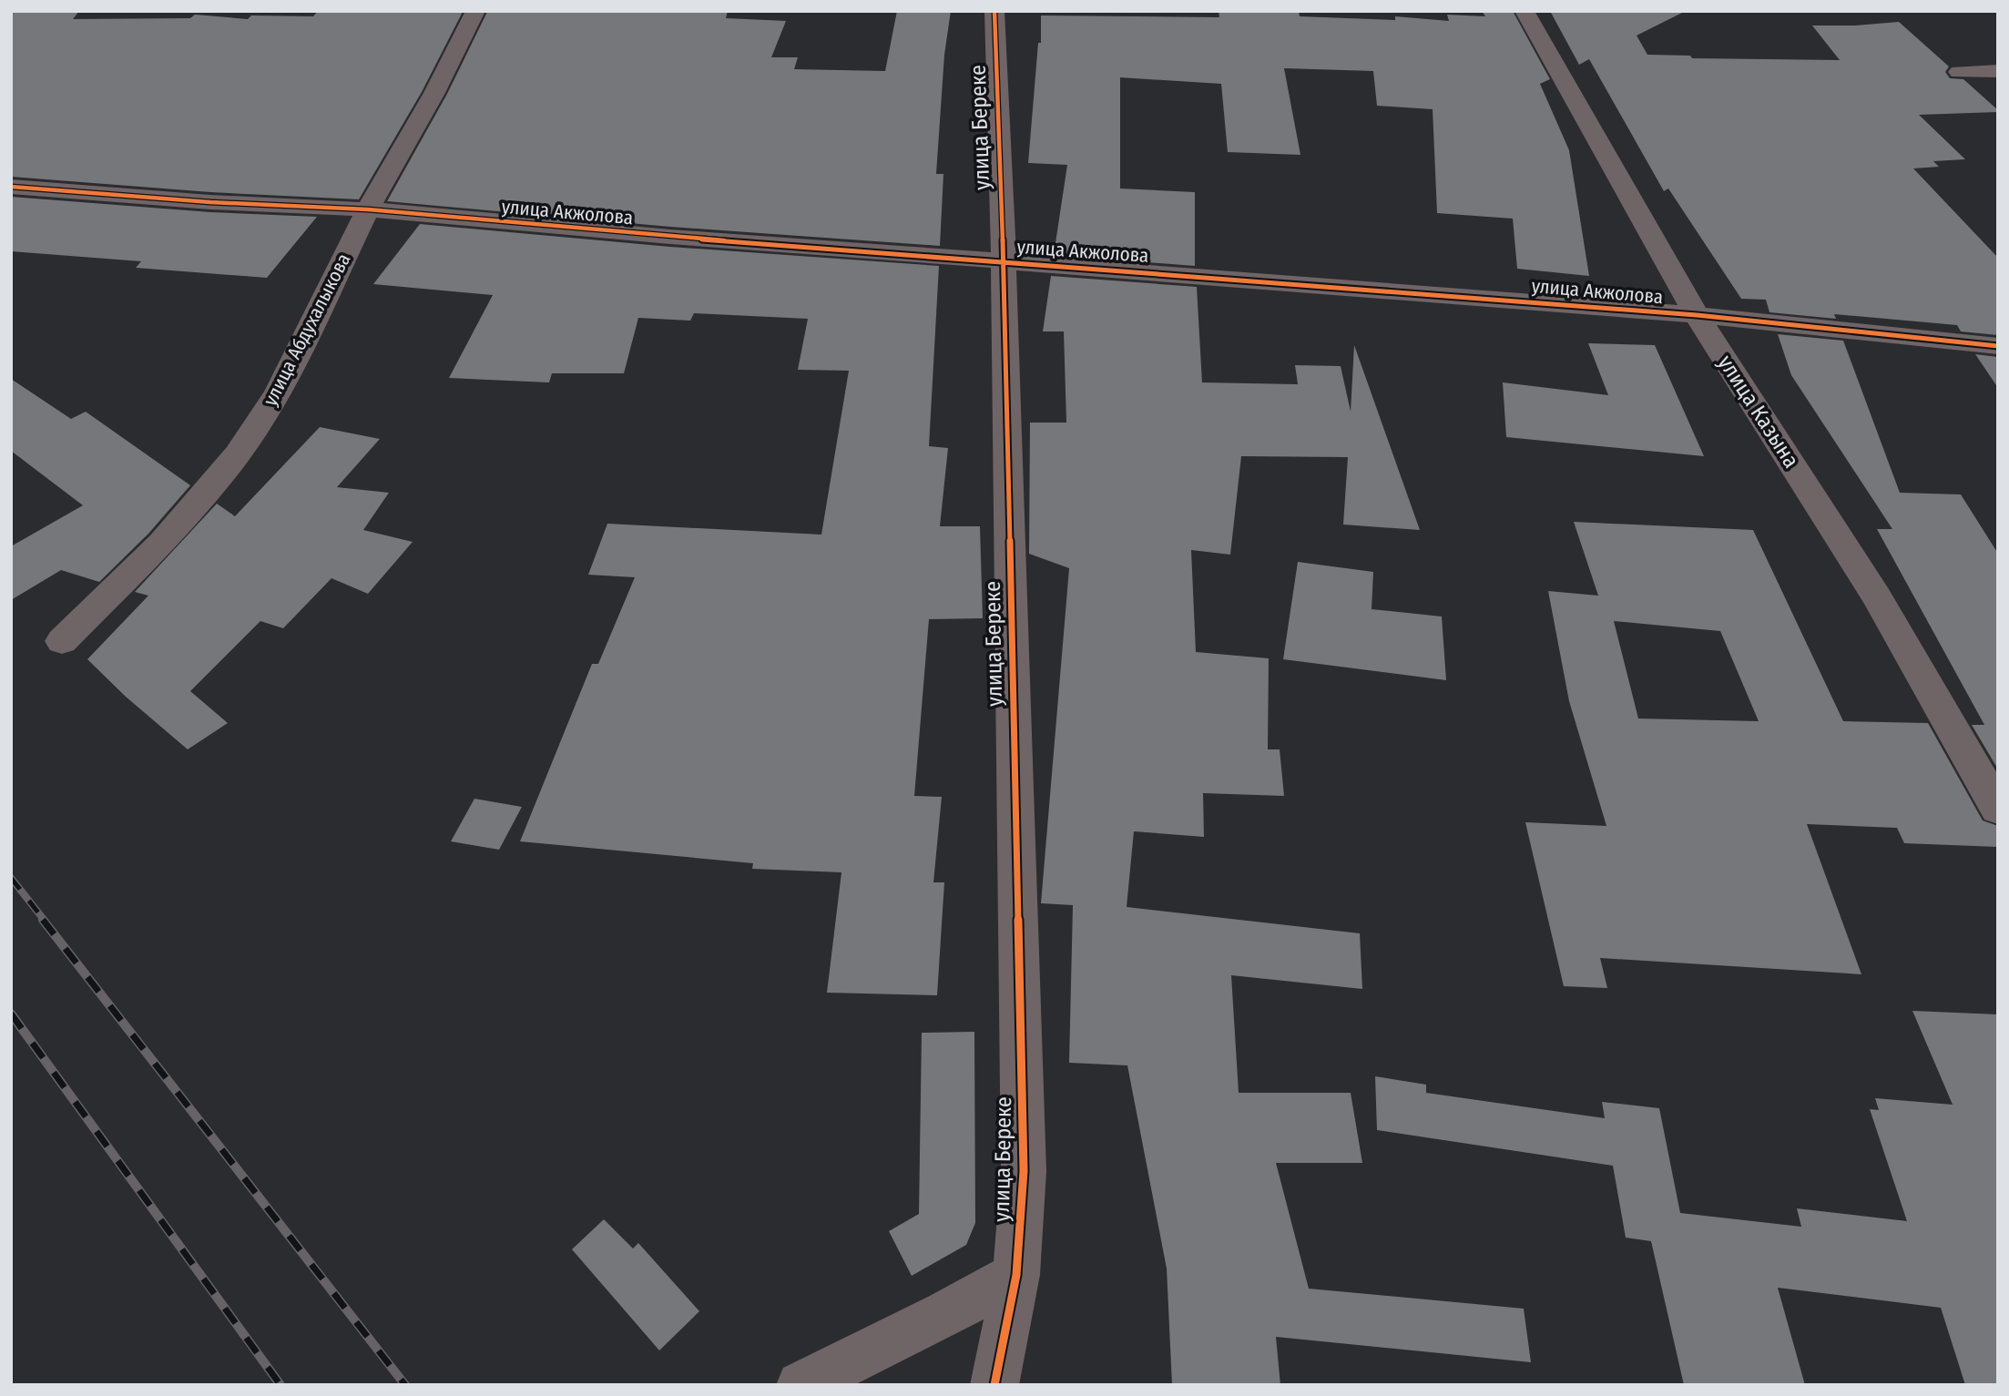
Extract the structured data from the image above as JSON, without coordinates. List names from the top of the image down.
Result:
{
  "streets": {
    "street": [
      "улица Береке",
      "улица Акжолова",
      "улица Абдухалыкова",
      "улица Казына"
    ]
  },
  "crossings": [
    ["улица Береке", "улица Акжолова"],
    ["улица Акжолова", "улица Абдухалыкова"],
    ["улица Акжолова", "улица Казына"]
  ]
}
